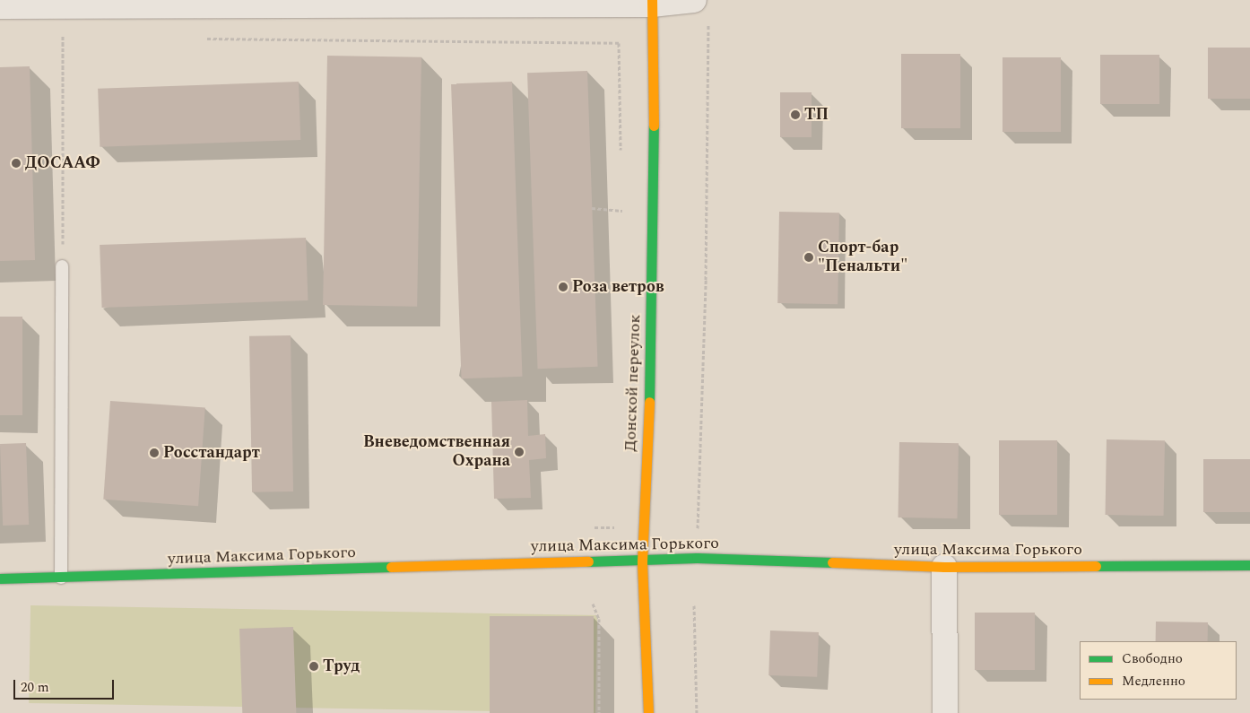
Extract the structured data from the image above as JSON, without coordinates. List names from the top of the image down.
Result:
{
  "streets": {
    "street": ["Донской переулок", "улица Максима Горького"]
  },
  "crossings": [
    ["Донской переулок", "улица Максима Горького"]
  ],
  "places": [
    "ТП",
    "ДОСААФ",
    "Спорт-бар \"Пенальти\"",
    "Роза ветров",
    "Вневедомственная Охрана",
    "Росстандарт",
    "Труд"
  ],
  "legend": ["Свободно", "Медленно"],
  "scale_bar": "20 m"
}
